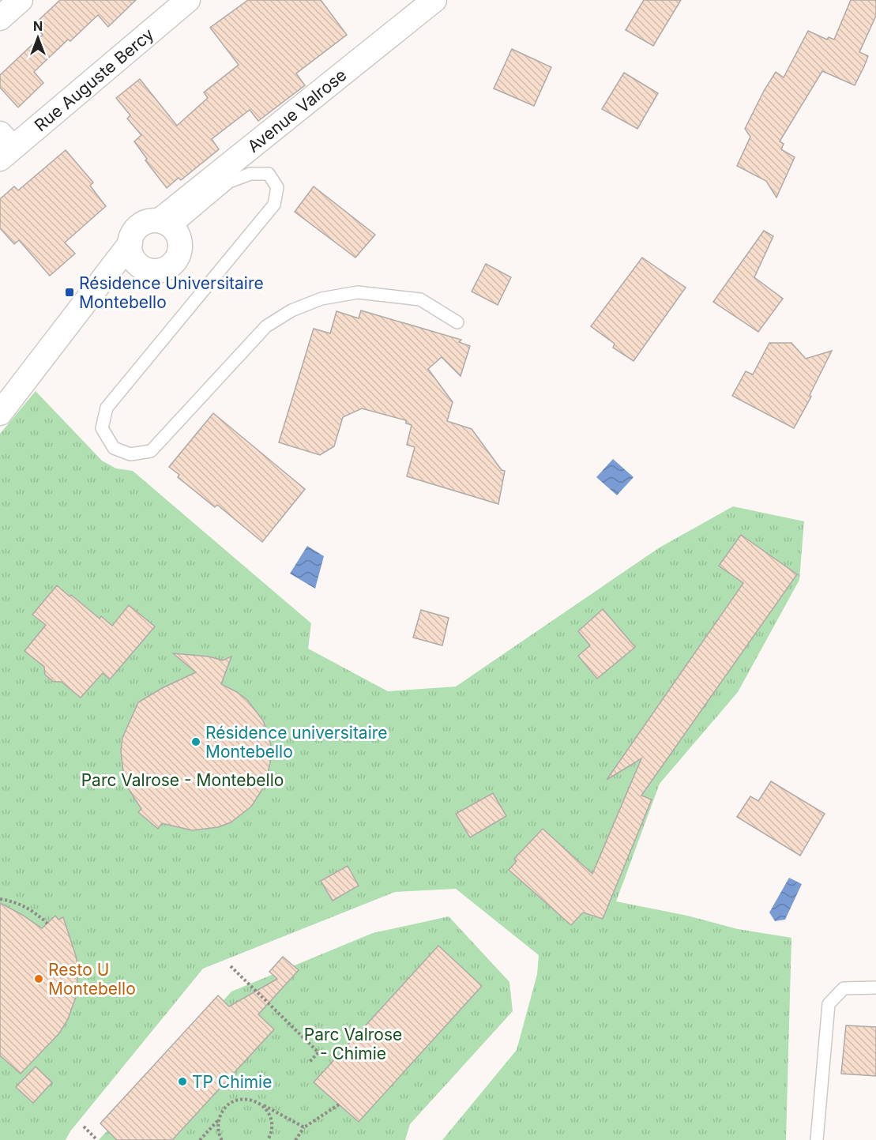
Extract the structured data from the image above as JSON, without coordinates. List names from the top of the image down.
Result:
{
  "streets": {
    "street": ["Rue Auguste Bercy", "Avenue Valrose"]
  },
  "parks": ["Parc Valrose - Montebello", "Parc Valrose - Chimie"],
  "places": {
    "transit": ["Résidence Universitaire Montebello"],
    "other": ["Résidence universitaire Montebello", "Resto U Montebello", "TP Chimie"]
  },
  "north": "top"
}
